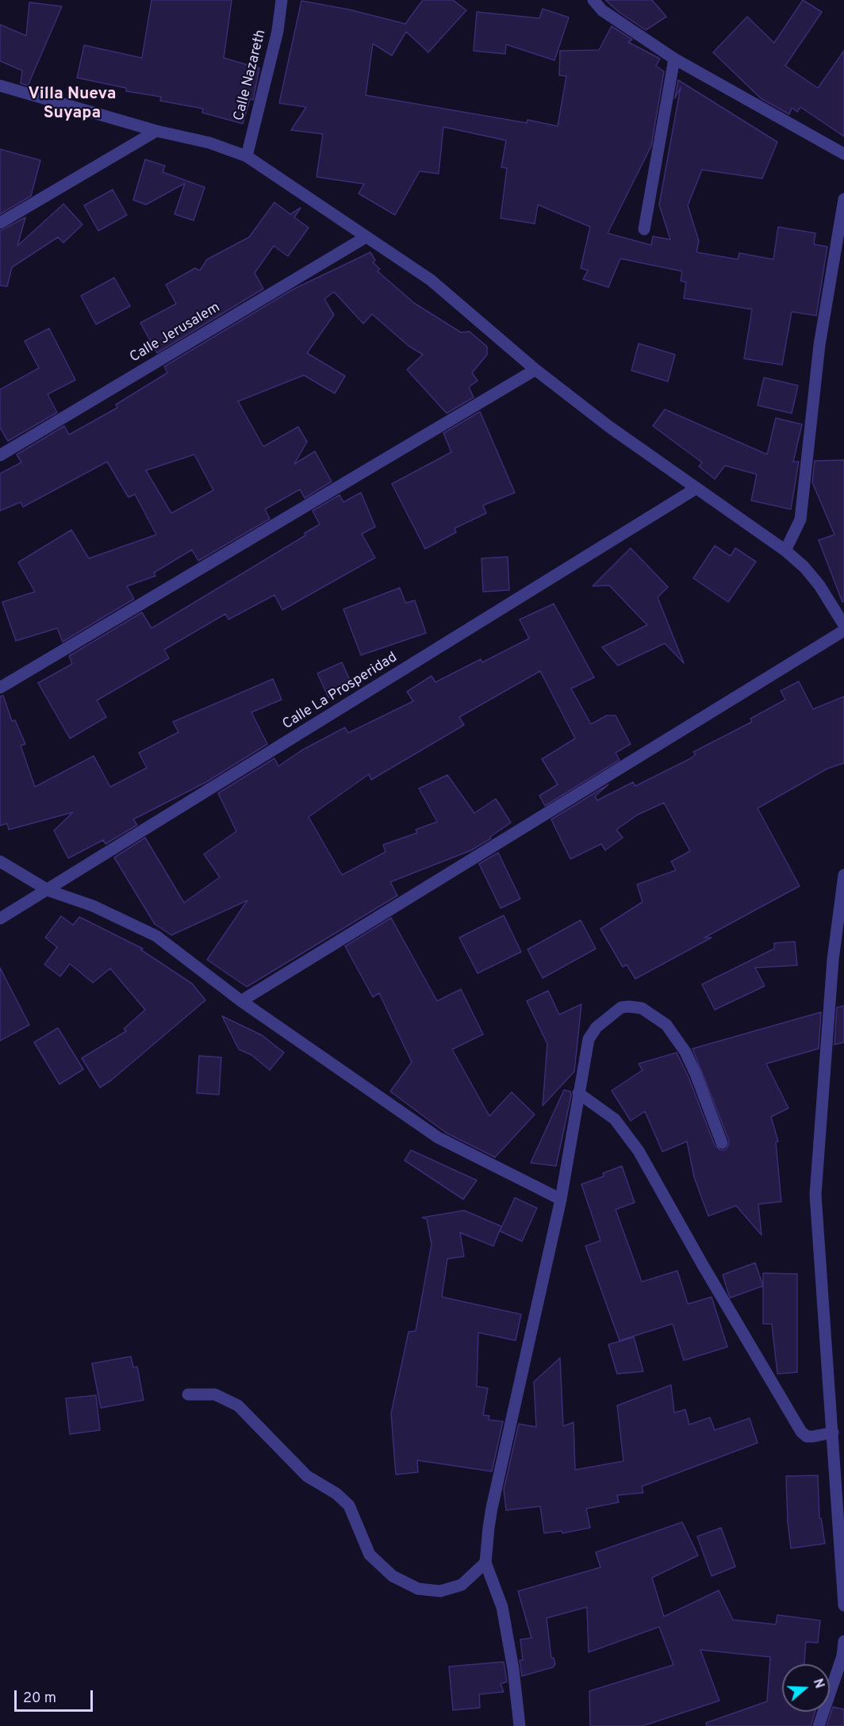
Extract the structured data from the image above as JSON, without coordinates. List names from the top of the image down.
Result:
{
  "streets": {
    "street": ["Calle Nazareth", "Calle Jerusalem", "Calle La Prosperidad"]
  },
  "districts": ["Villa Nueva Suyapa"],
  "scale_bar": "20 m",
  "north": "right"
}
